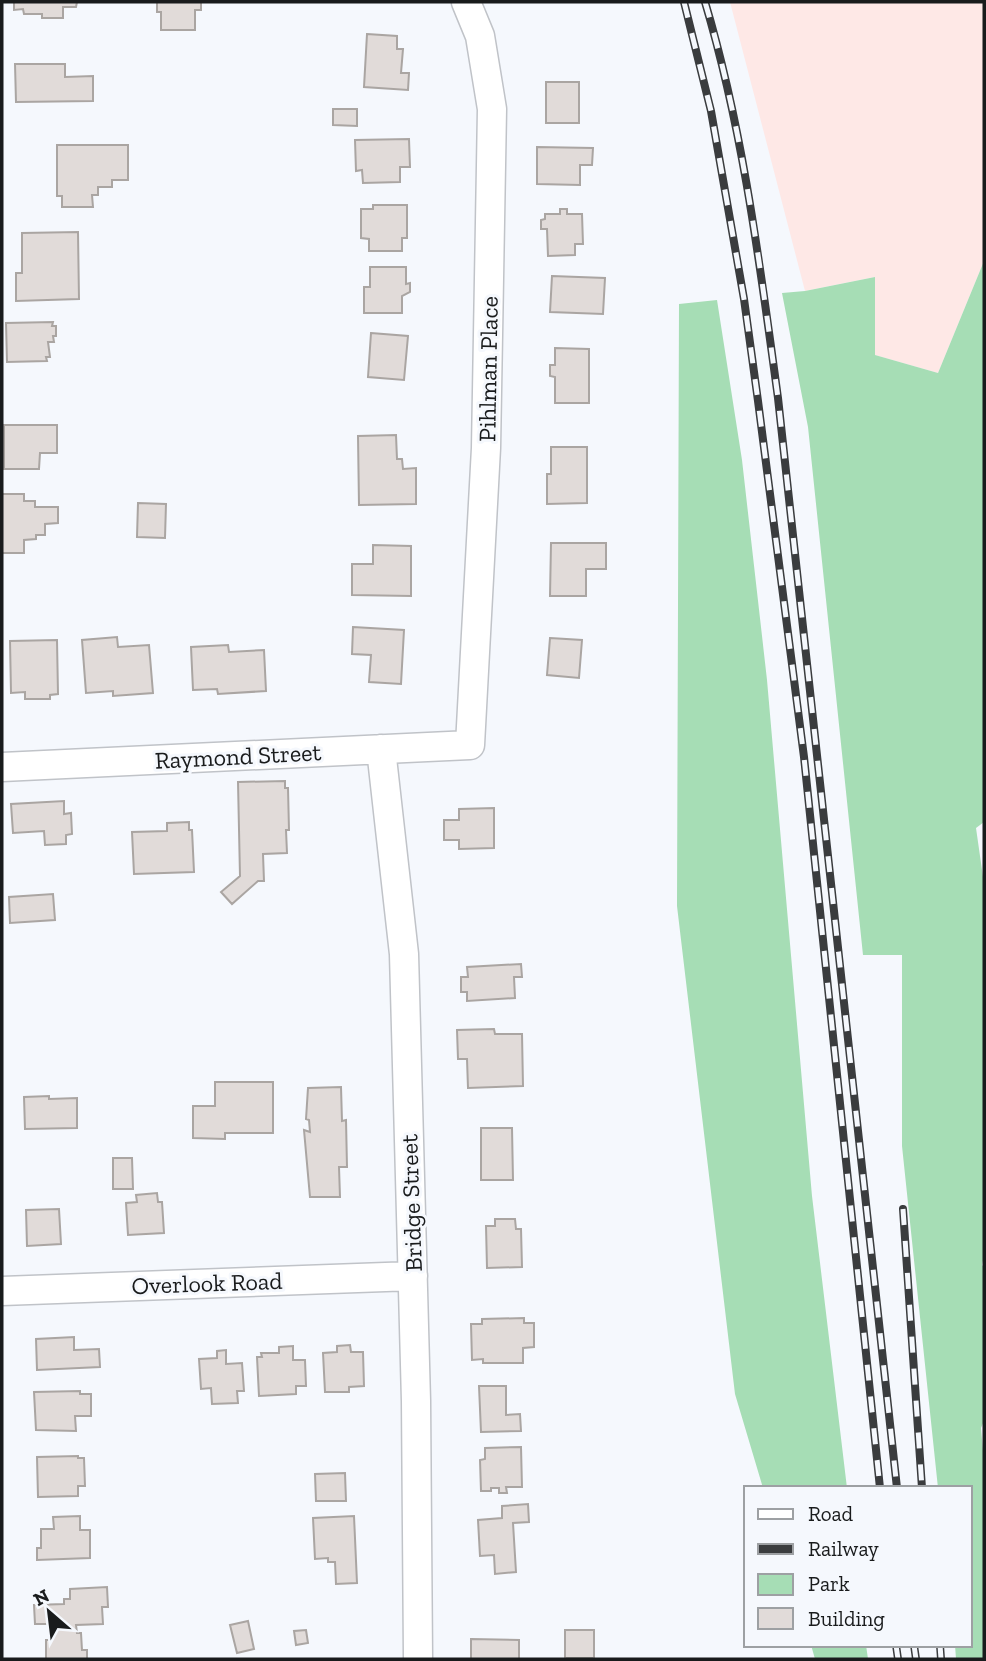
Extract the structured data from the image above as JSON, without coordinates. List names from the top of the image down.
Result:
{
  "streets": {
    "street": [
      "Pihlman Place",
      "Raymond Street",
      "Bridge Street",
      "Overlook Road"
    ]
  },
  "crossings": [
    ["Pihlman Place", "Raymond Street"],
    ["Raymond Street", "Bridge Street"],
    ["Bridge Street", "Overlook Road"]
  ],
  "legend": [
    "Road",
    "Railway",
    "Park",
    "Building"
  ],
  "north": "top left"
}
